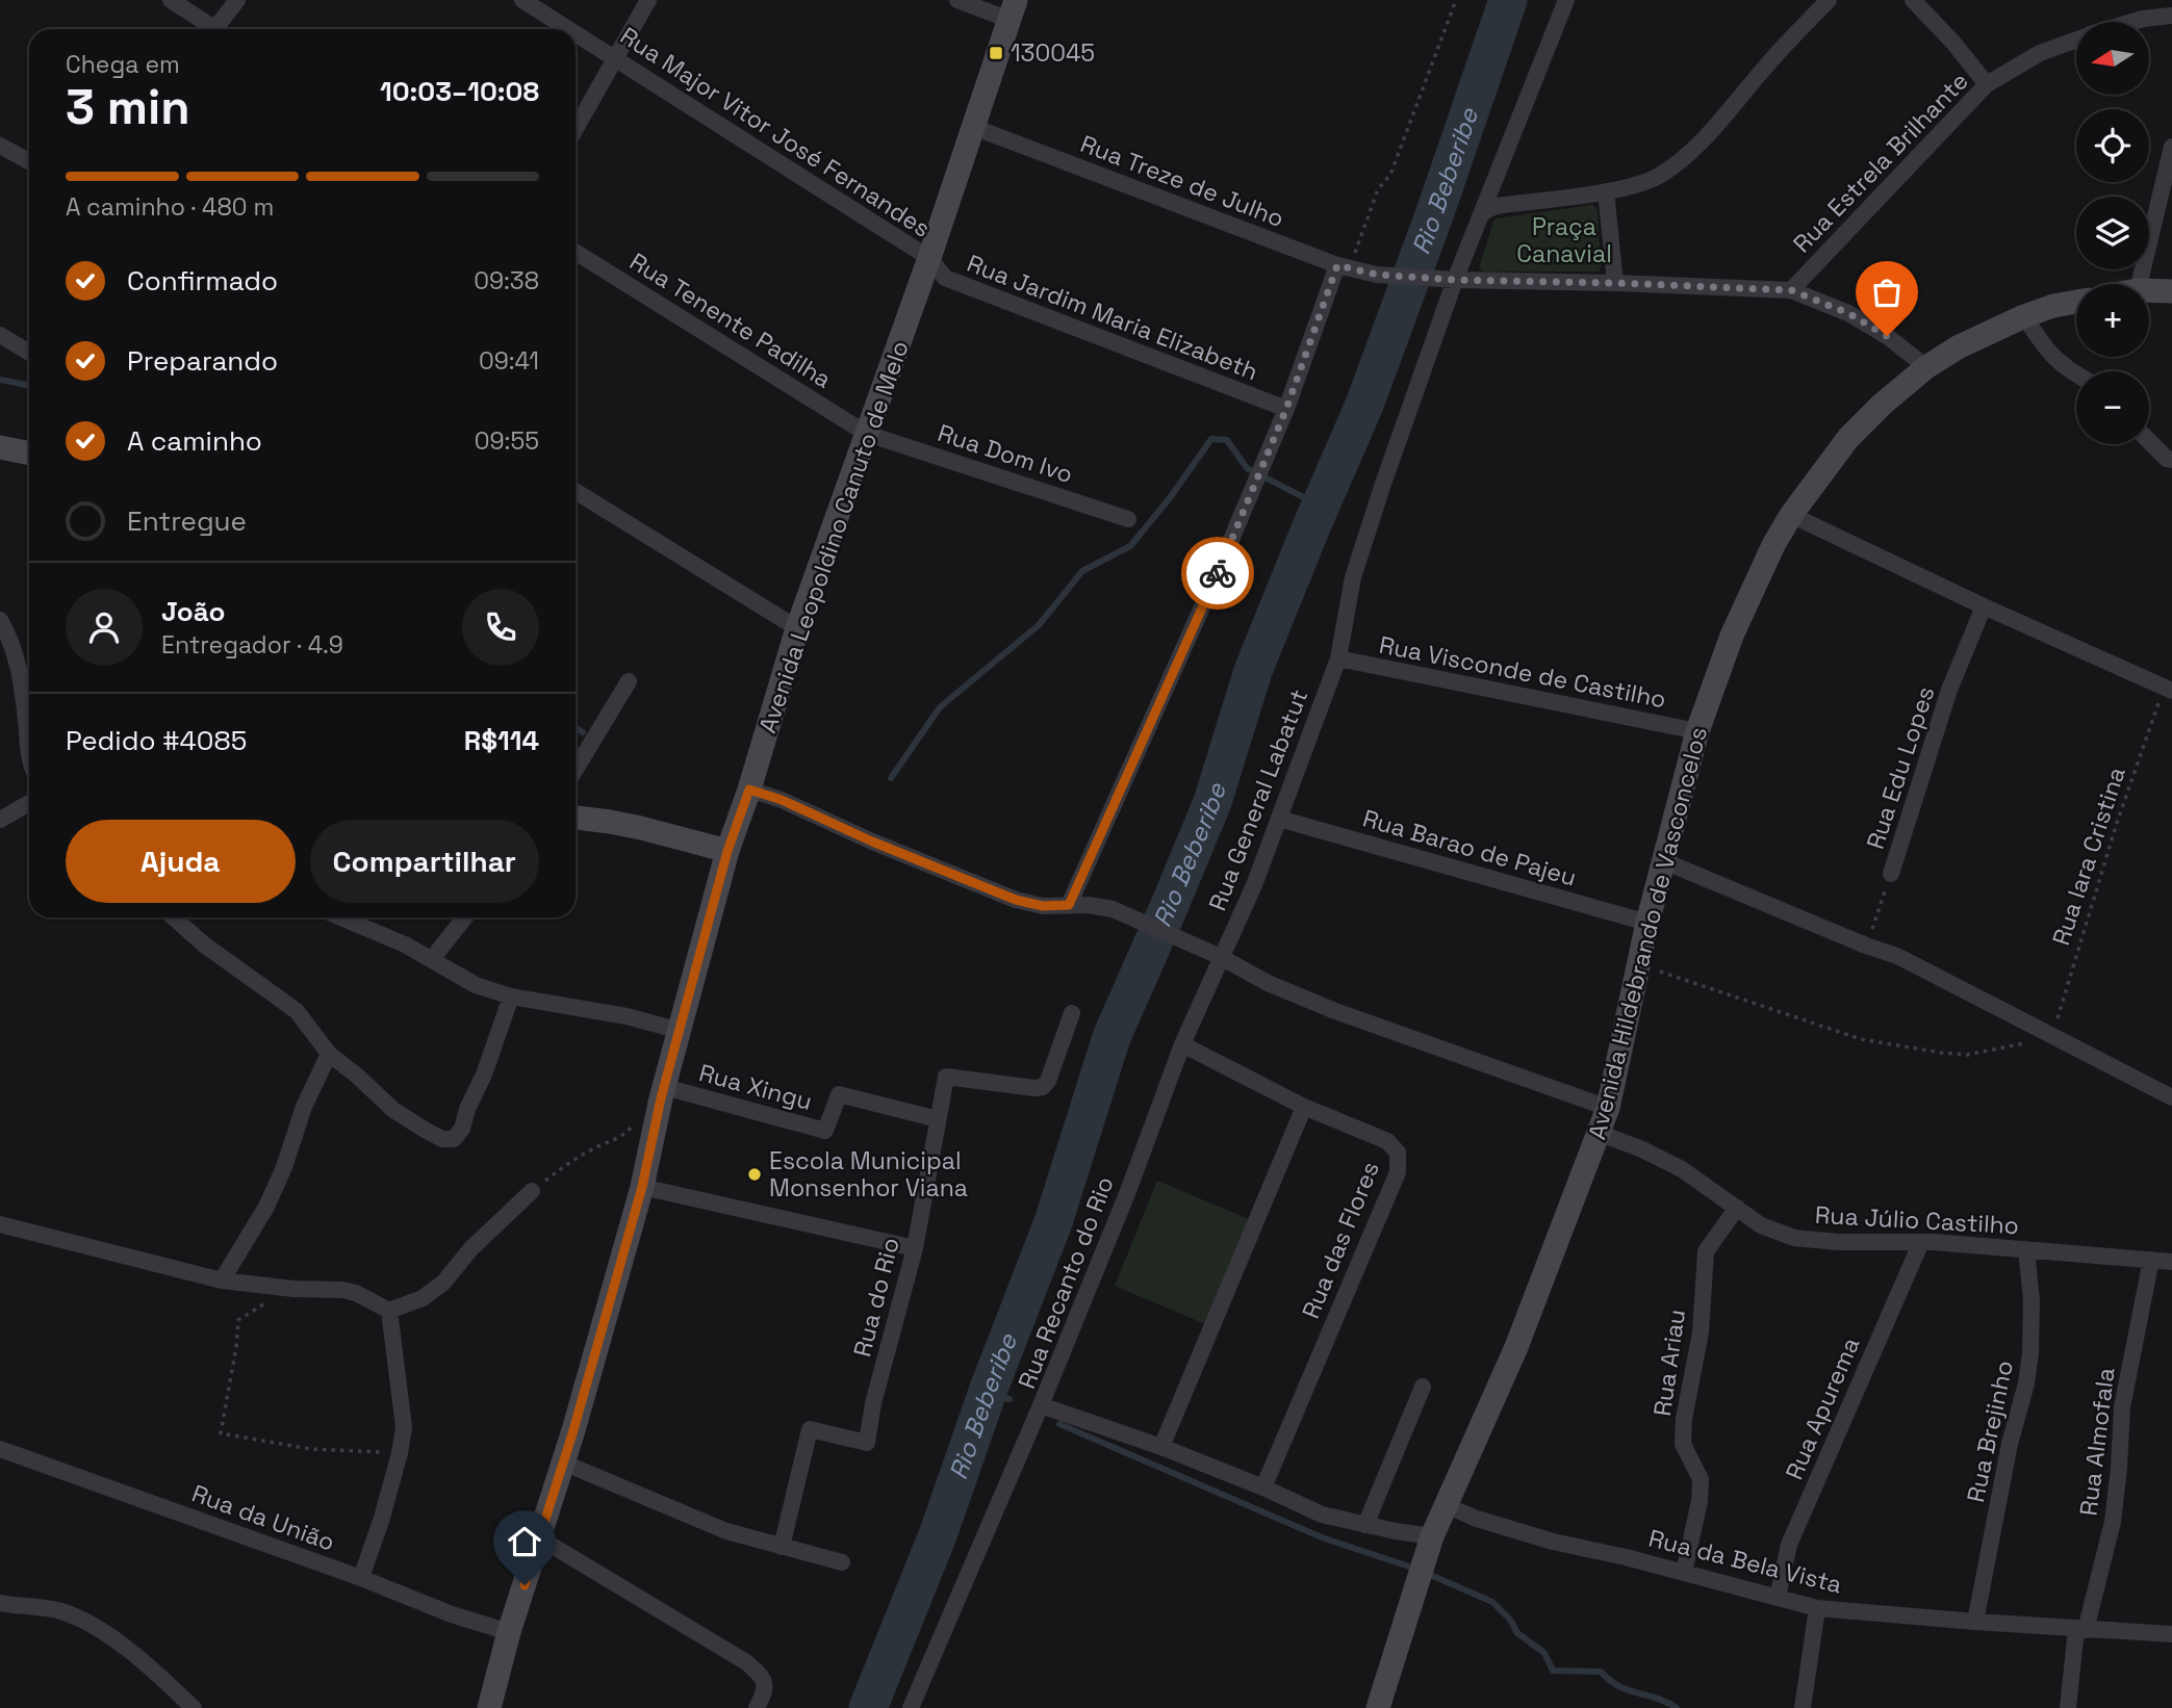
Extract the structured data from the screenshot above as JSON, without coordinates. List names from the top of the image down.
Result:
{
  "streets": {
    "street": [
      "Rua Major Vitor José Fernandes",
      "Rua Estrela Brilhante",
      "Rua Treze de Julho",
      "Rua Jardim Maria Elizabeth",
      "Rua Tenente Padilha",
      "Rua Dom Ivo",
      "Avenida Leopoldino Canuto de Melo",
      "Rua Visconde de Castilho",
      "Rua Edu Lopes",
      "Rua General Labatut",
      "Rua Barao de Pajeu",
      "Avenida Hildebrando de Vasconcelos",
      "Rua Xingu",
      "Rua Júlio Castilho",
      "Rua das Flores",
      "Rua Recanto do Rio",
      "Rua do Rio",
      "Rua Ariau",
      "Rua Apurema",
      "Rua Brejinho",
      "Rua Almofala",
      "Rua da União",
      "Rua da Bela Vista"
    ],
    "path": ["Rua Iara Cristina"]
  },
  "crossings": [
    ["Rua Major Vitor José Fernandes", "Rua Jardim Maria Elizabeth"],
    ["Rua Major Vitor José Fernandes", "Avenida Leopoldino Canuto de Melo"],
    ["Rua Estrela Brilhante", "Rua Treze de Julho"],
    ["Rua Treze de Julho", "Avenida Leopoldino Canuto de Melo"],
    ["Rua Treze de Julho", "Rua General Labatut"],
    ["Rua Treze de Julho", "Avenida Hildebrando de Vasconcelos"],
    ["Rua Jardim Maria Elizabeth", "Avenida Leopoldino Canuto de Melo"],
    ["Rua Tenente Padilha", "Rua Dom Ivo"],
    ["Rua Tenente Padilha", "Avenida Leopoldino Canuto de Melo"],
    ["Rua Dom Ivo", "Avenida Leopoldino Canuto de Melo"],
    ["Avenida Leopoldino Canuto de Melo", "Rua Xingu"],
    ["Avenida Leopoldino Canuto de Melo", "Rua da União"],
    ["Rua Visconde de Castilho", "Rua General Labatut"],
    ["Rua Visconde de Castilho", "Avenida Hildebrando de Vasconcelos"],
    ["Rua General Labatut", "Rua Barao de Pajeu"],
    ["Rua General Labatut", "Rua Recanto do Rio"],
    ["Rua Barao de Pajeu", "Avenida Hildebrando de Vasconcelos"],
    ["Avenida Hildebrando de Vasconcelos", "Rua Júlio Castilho"],
    ["Avenida Hildebrando de Vasconcelos", "Rua Recanto do Rio"],
    ["Avenida Hildebrando de Vasconcelos", "Rua da Bela Vista"],
    ["Rua Xingu", "Rua do Rio"],
    ["Rua Júlio Castilho", "Rua Ariau"],
    ["Rua Júlio Castilho", "Rua Apurema"],
    ["Rua Júlio Castilho", "Rua Brejinho"],
    ["Rua Júlio Castilho", "Rua Almofala"],
    ["Rua das Flores", "Rua Recanto do Rio"],
    ["Rua Ariau", "Rua da Bela Vista"],
    ["Rua Apurema", "Rua da Bela Vista"],
    ["Rua Brejinho", "Rua da Bela Vista"],
    ["Rua Almofala", "Rua da Bela Vista"]
  ],
  "water": ["Rio Beberibe"],
  "parks": ["Praça Canavial"],
  "places": {
    "transit": ["130045"],
    "other": ["Escola Municipal Monsenhor Viana"]
  },
  "north": "left",
  "page": {
    "map_buttons": ["+", "−"],
    "heading": ["3 min", "Chega em", "10:03–10:08"],
    "panel": [
      "João",
      "Entregador · 4.9",
      "Pedido #4085",
      "R$114"
    ],
    "bar": "A caminho · 480 m",
    "list": [
      ["Confirmado", "09:38"],
      ["Preparando", "09:41"],
      ["A caminho", "09:55"],
      "Entregue"
    ],
    "buttons": ["Ajuda", "Compartilhar"]
  }
}
